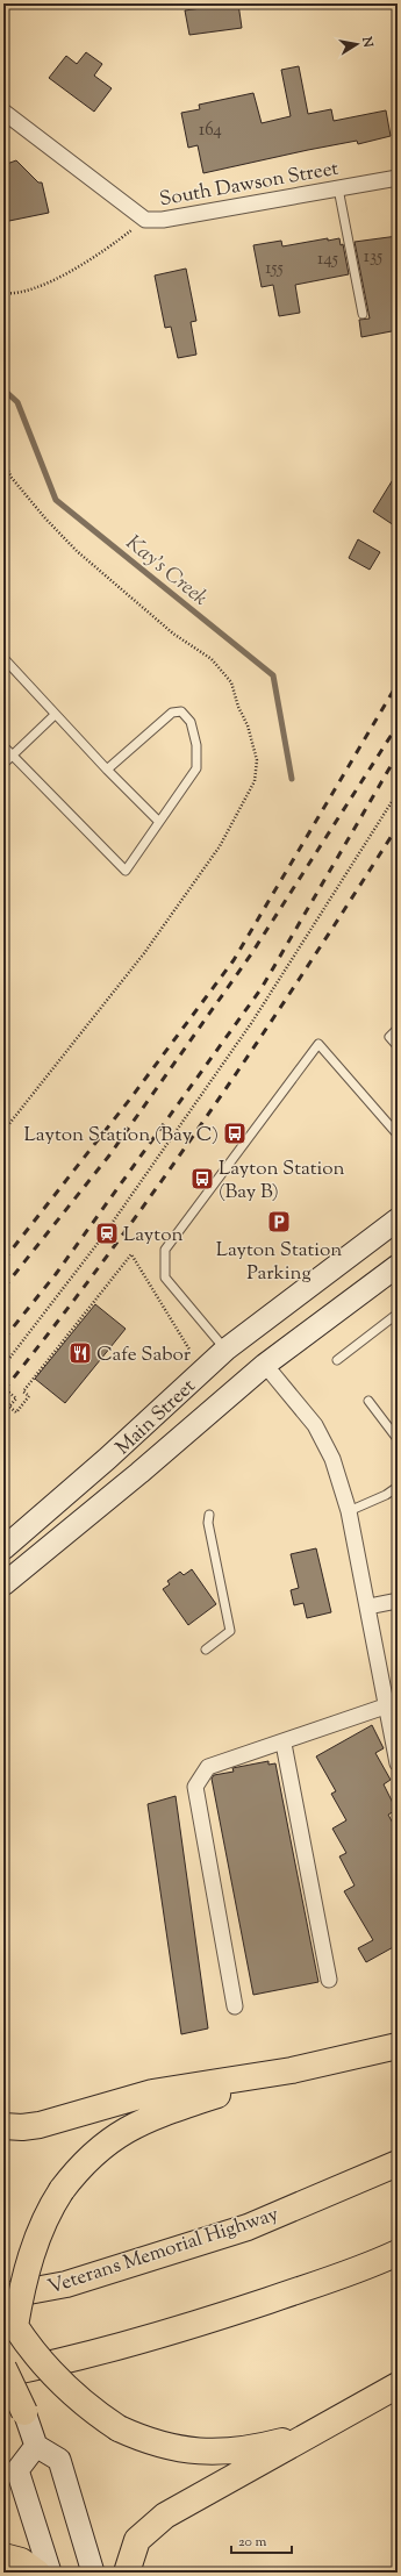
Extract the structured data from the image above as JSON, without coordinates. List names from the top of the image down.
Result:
{
  "streets": {
    "highway": ["Veterans Memorial Highway"],
    "main road": ["Main Street"],
    "street": ["South Dawson Street"]
  },
  "water": ["Kay's Creek"],
  "places": {
    "bus stop": ["Layton Station (Bay C)", "Layton Station (Bay B)"],
    "parking": ["Layton Station Parking"],
    "station": ["Layton"],
    "restaurant": ["Cafe Sabor"]
  },
  "house_numbers": [
    "164",
    "135",
    "145",
    "155"
  ],
  "scale_bar": "20 m",
  "north": "right"
}
